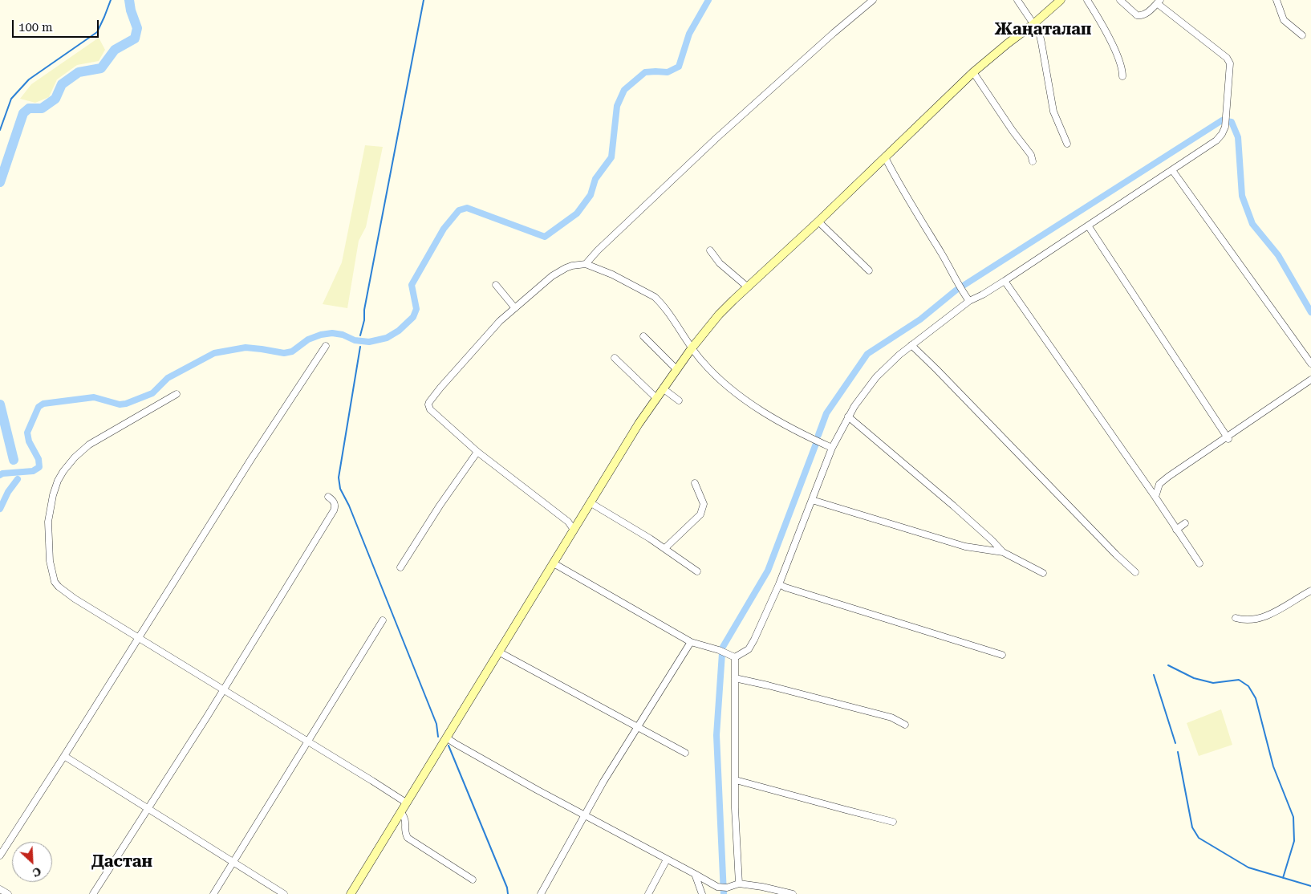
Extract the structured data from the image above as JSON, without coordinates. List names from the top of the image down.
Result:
{
  "districts": ["Жаңаталап", "Дастан"],
  "scale_bar": "100 m",
  "north": "bottom right"
}
